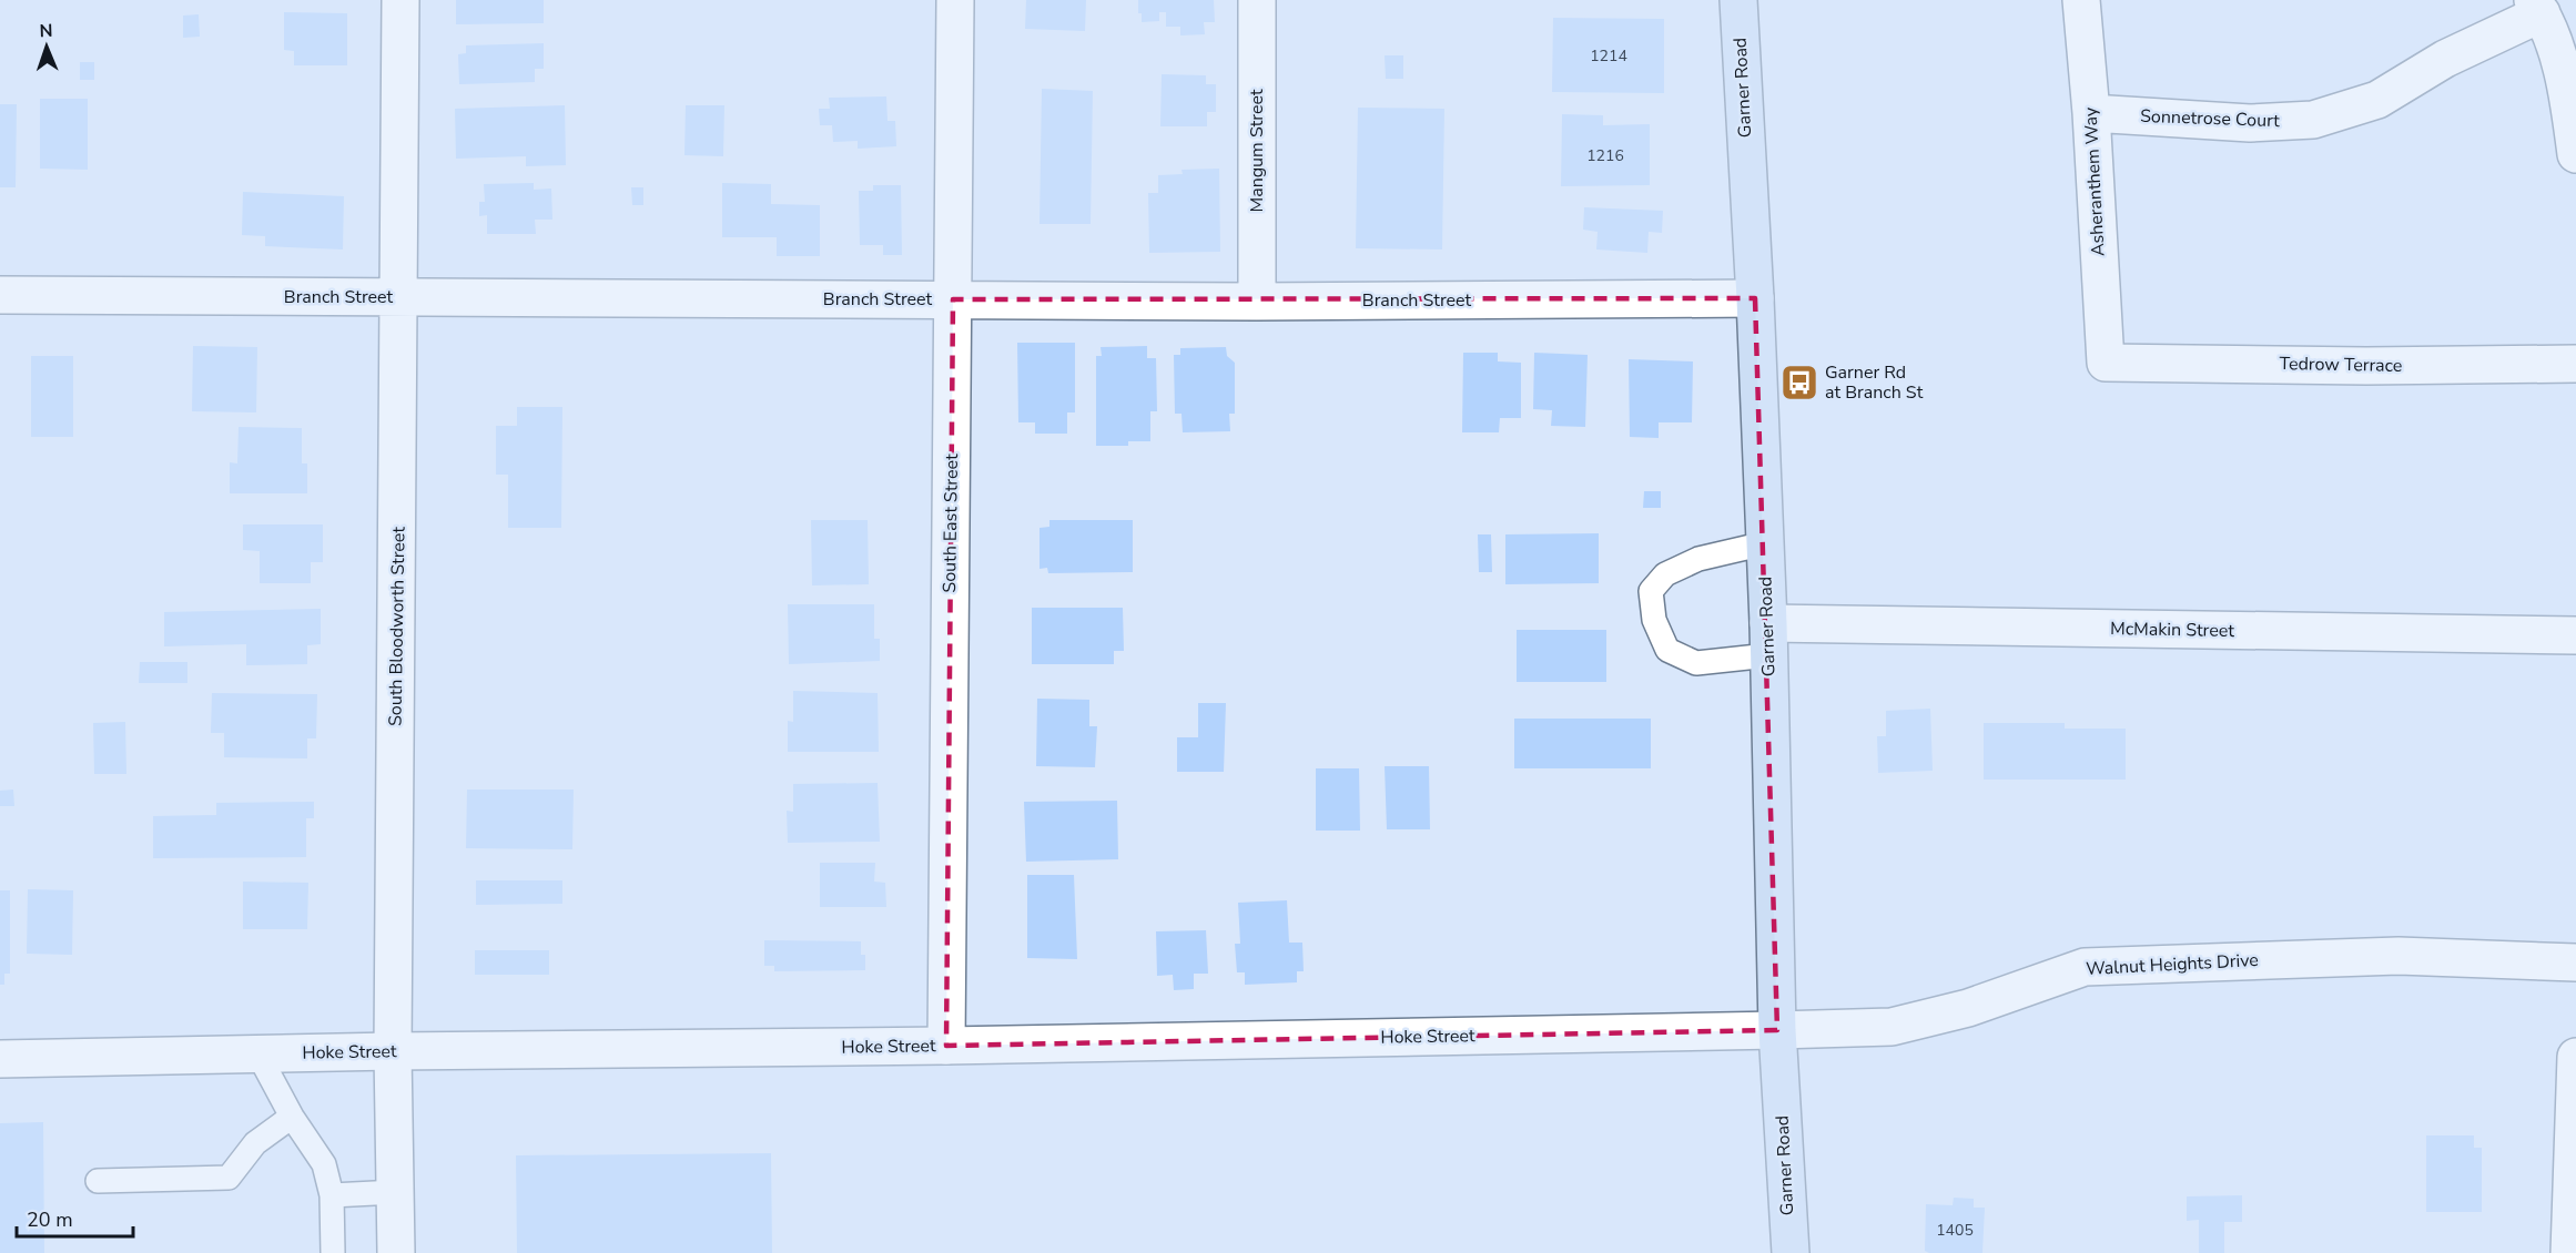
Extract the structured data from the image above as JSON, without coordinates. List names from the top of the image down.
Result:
{
  "streets": {
    "main road": ["Garner Road"],
    "street": [
      "Sonnetrose Court",
      "Mangum Street",
      "Asheranthem Way",
      "Branch Street",
      "Tedrow Terrace",
      "South East Street",
      "South Bloodworth Street",
      "McMakin Street",
      "Walnut Heights Drive",
      "Hoke Street"
    ]
  },
  "crossings": [
    ["Garner Road", "Branch Street"],
    ["Garner Road", "McMakin Street"],
    ["Garner Road", "Walnut Heights Drive"],
    ["Garner Road", "Hoke Street"],
    ["Sonnetrose Court", "Asheranthem Way"],
    ["Mangum Street", "Branch Street"],
    ["Asheranthem Way", "Tedrow Terrace"],
    ["Branch Street", "South East Street"],
    ["Branch Street", "South Bloodworth Street"],
    ["South East Street", "Hoke Street"],
    ["South Bloodworth Street", "Hoke Street"],
    ["Walnut Heights Drive", "Hoke Street"]
  ],
  "places": {
    "bus stop": ["Garner Rd at Branch St"]
  },
  "house_numbers": ["1214", "1216", "1405"],
  "scale_bar": "20 m",
  "north": "top"
}
